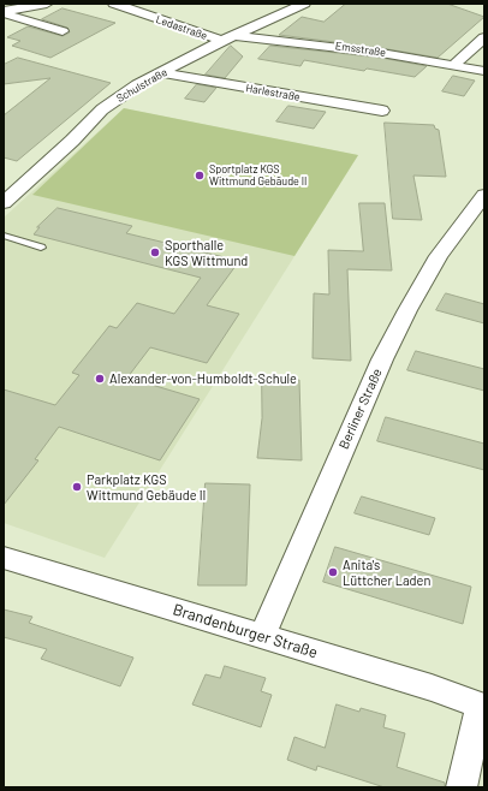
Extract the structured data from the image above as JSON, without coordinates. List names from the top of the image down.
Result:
{
  "streets": {
    "street": [
      "Ledastraße",
      "Emsstraße",
      "Schulstraße",
      "Harlestraße",
      "Berliner Straße",
      "Brandenburger Straße"
    ]
  },
  "crossings": [
    ["Ledastraße", "Emsstraße"],
    ["Ledastraße", "Schulstraße"],
    ["Emsstraße", "Schulstraße"],
    ["Schulstraße", "Harlestraße"],
    ["Berliner Straße", "Brandenburger Straße"]
  ],
  "places": [
    "Sportplatz KGS Wittmund Gebäude II",
    "Sporthalle KGS Wittmund",
    "Alexander-von-Humboldt-Schule",
    "Parkplatz KGS Wittmund Gebäude II",
    "Anita's Lüttcher Laden"
  ]
}
